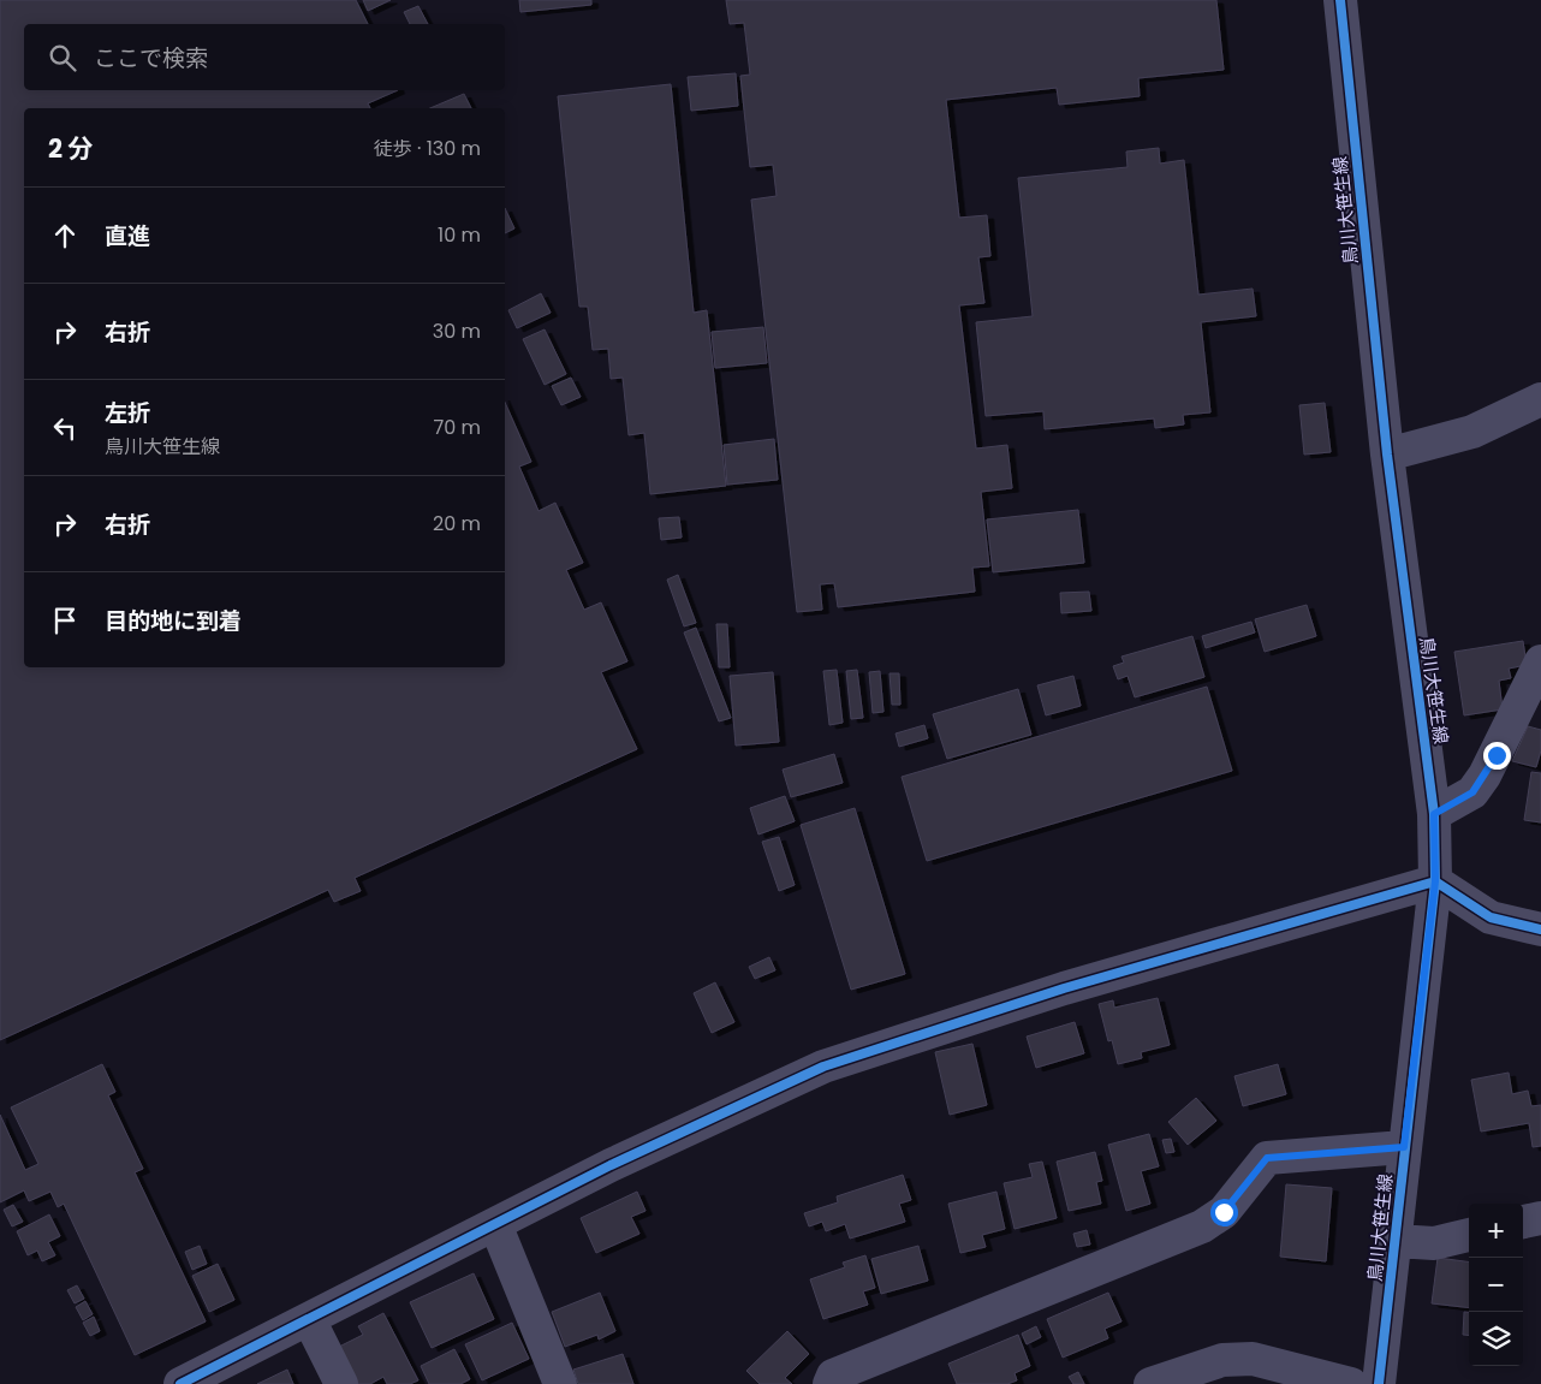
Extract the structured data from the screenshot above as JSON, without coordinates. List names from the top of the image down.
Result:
{
  "streets": {
    "street": ["鳥川大笹生線"]
  },
  "page": {
    "search": "ここで検索",
    "heading": ["2 分", "徒歩 · 130 m"],
    "list": [
      ["直進", "10 m"],
      ["右折", "30 m"],
      ["左折", "鳥川大笹生線", "70 m"],
      ["右折", "20 m"],
      "目的地に到着"
    ],
    "map_buttons": ["+", "−"]
  }
}
